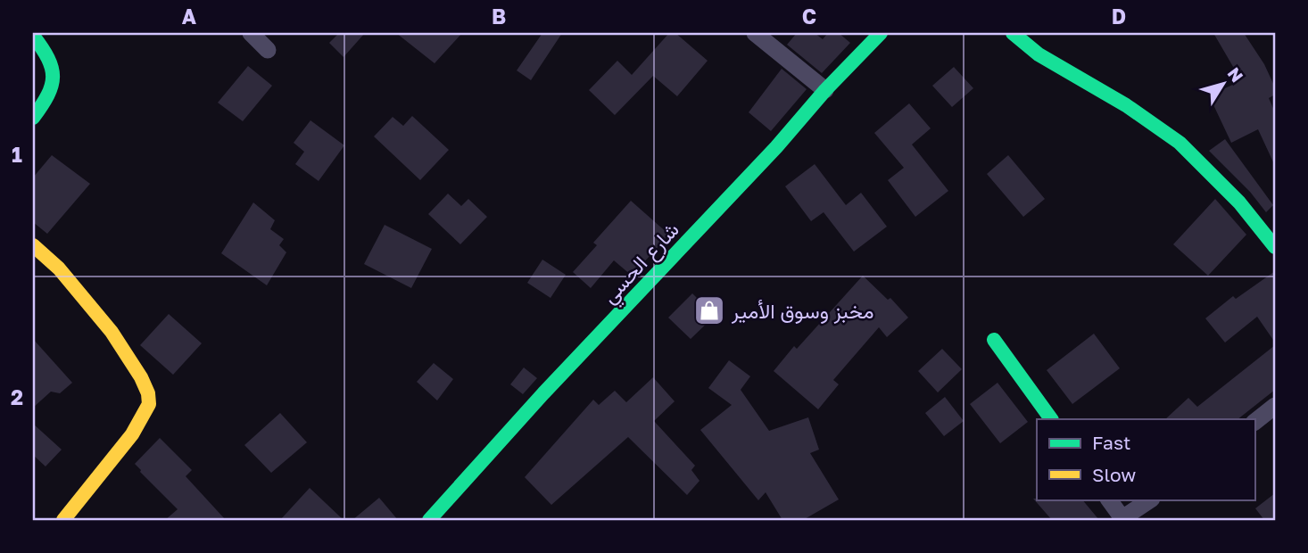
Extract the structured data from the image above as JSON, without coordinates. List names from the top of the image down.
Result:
{
  "streets": {
    "street": ["شارع الحسي"]
  },
  "places": {
    "shop": ["مخبز وسوق الأمير"]
  },
  "legend": ["Fast", "Slow"],
  "north": "top right",
  "grid": {
    "columns": [
      "A",
      "B",
      "C",
      "D"
    ],
    "rows": ["1", "2"]
  }
}
